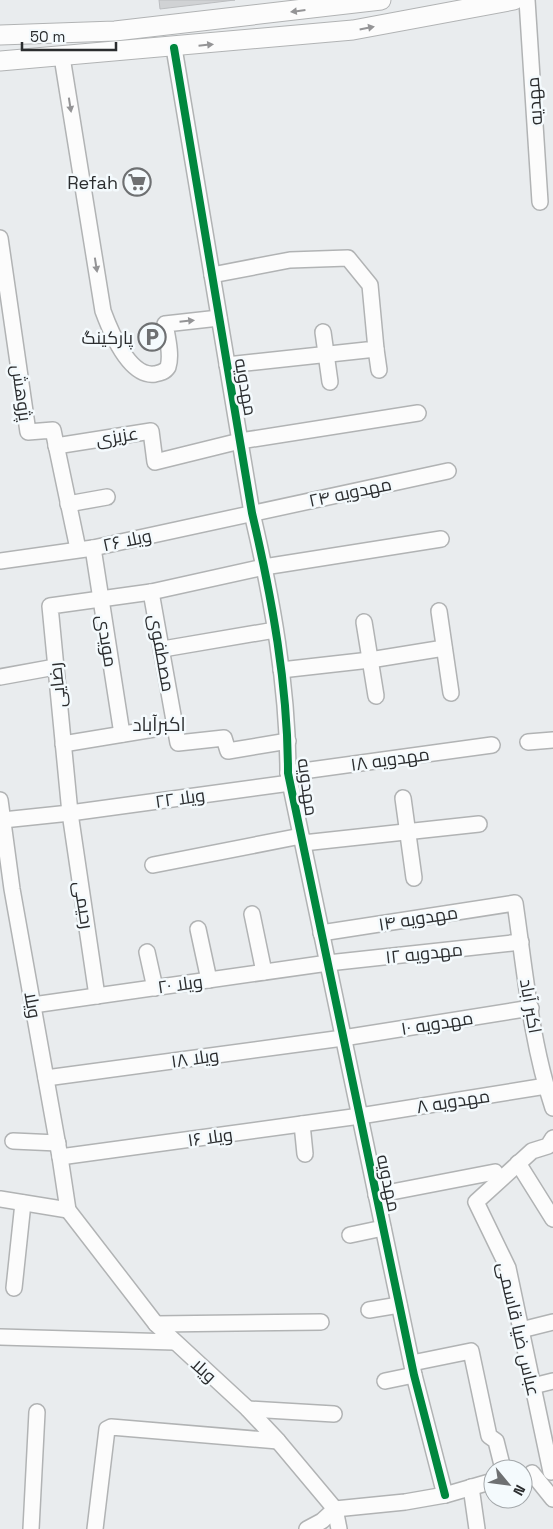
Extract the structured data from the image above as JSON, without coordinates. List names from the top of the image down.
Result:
{
  "streets": {
    "street": [
      "مهديه",
      "مهدویه",
      "پژوهش",
      "عزیزی",
      "مهدویه ۲۴",
      "ویلا ۲۶",
      "مویدی",
      "مصطفوی",
      "رضایی",
      "مهدویه ۱۸",
      "ویلا ۲۲",
      "رحیمی",
      "مهدویه ۱۴",
      "مهدویه ۱۲",
      "ویلا ۲۰",
      "ویلا",
      "اکبر آباد",
      "مهدویه ۱۰",
      "ویلا ۱۸",
      "مهدویه ۸",
      "ویلا ۱۶",
      "عباس ضیا قاسمی"
    ]
  },
  "crossings": [
    ["مهدویه", "عزیزی"],
    ["مهدویه", "مهدویه ۲۴"],
    ["مهدویه", "ویلا ۲۶"],
    ["مهدویه", "مصطفوی"],
    ["مهدویه", "مهدویه ۱۸"],
    ["مهدویه", "ویلا ۲۲"],
    ["مهدویه", "مهدویه ۱۴"],
    ["مهدویه", "مهدویه ۱۲"],
    ["مهدویه", "ویلا ۲۰"],
    ["مهدویه", "مهدویه ۱۰"],
    ["مهدویه", "ویلا ۱۸"],
    ["مهدویه", "مهدویه ۸"],
    ["مهدویه", "ویلا ۱۶"],
    ["پژوهش", "عزیزی"],
    ["پژوهش", "ویلا ۲۶"],
    ["پژوهش", "مویدی"],
    ["مهدویه ۲۴", "ویلا ۲۶"],
    ["ویلا ۲۶", "مویدی"],
    ["مویدی", "مصطفوی"],
    ["مویدی", "رضایی"],
    ["مصطفوی", "رضایی"],
    ["رضایی", "ویلا ۲۲"],
    ["رضایی", "رحیمی"],
    ["مهدویه ۱۸", "ویلا ۲۲"],
    ["ویلا ۲۲", "رحیمی"],
    ["ویلا ۲۲", "ویلا"],
    ["رحیمی", "ویلا ۲۰"],
    ["مهدویه ۱۴", "اکبر آباد"],
    ["مهدویه ۱۲", "ویلا ۲۰"],
    ["مهدویه ۱۲", "اکبر آباد"],
    ["ویلا ۲۰", "ویلا"],
    ["ویلا", "ویلا ۱۸"],
    ["ویلا", "ویلا ۱۶"],
    ["اکبر آباد", "مهدویه ۱۰"],
    ["اکبر آباد", "مهدویه ۸"],
    ["مهدویه ۱۰", "ویلا ۱۸"],
    ["مهدویه ۸", "ویلا ۱۶"]
  ],
  "districts": ["اکبرآباد"],
  "places": {
    "supermarket": ["Refah"],
    "parking": ["پارکینگ"]
  },
  "scale_bar": "50 m",
  "north": "bottom right"
}
